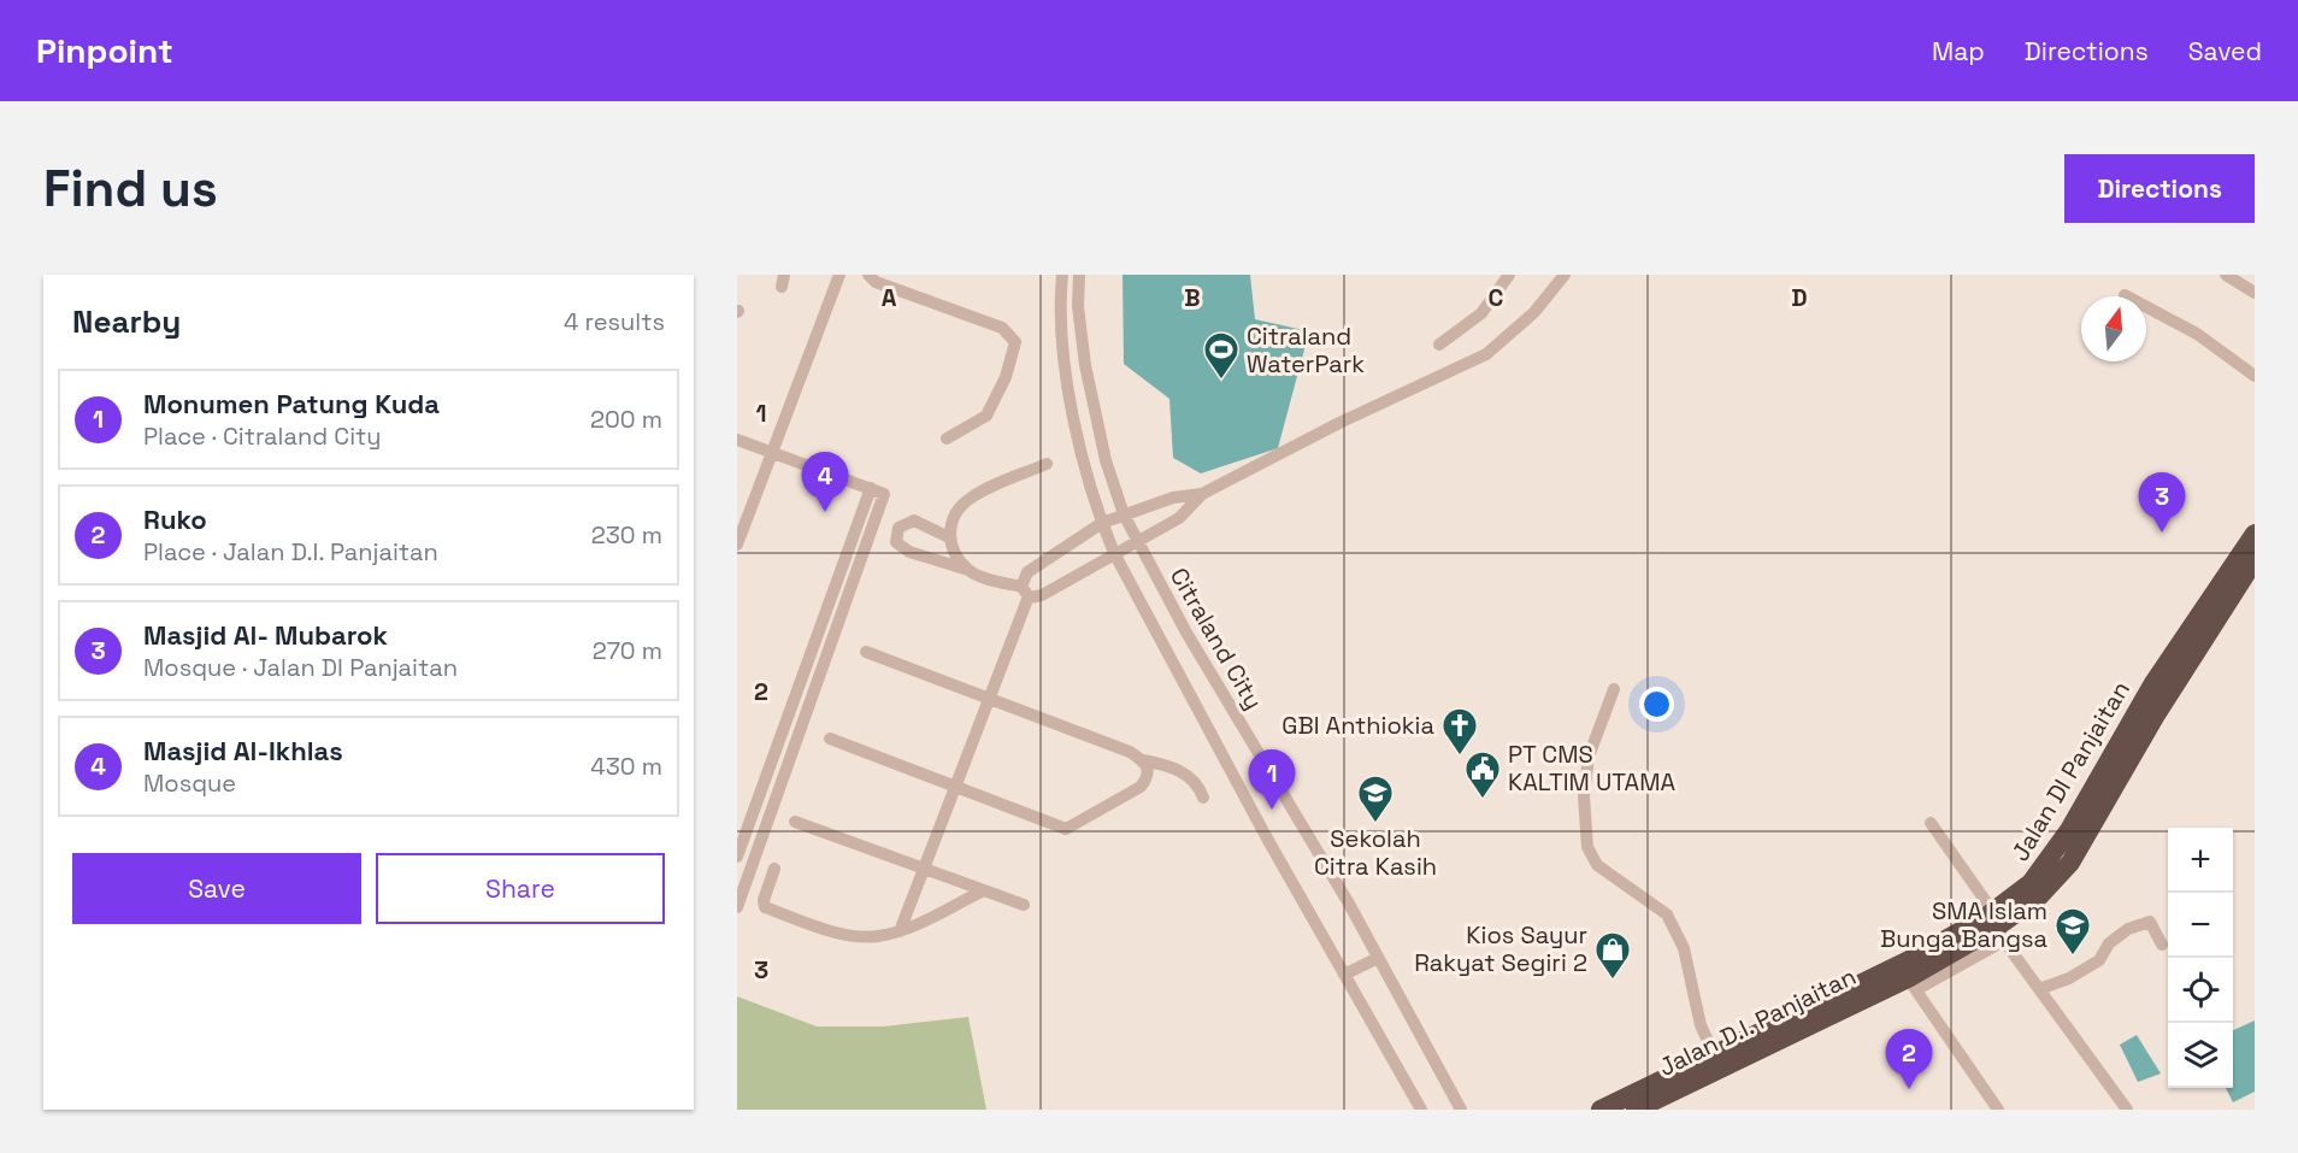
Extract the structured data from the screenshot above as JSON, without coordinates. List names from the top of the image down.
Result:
{
  "streets": {
    "highway": ["Jalan DI Panjaitan", "Jalan D.I. Panjaitan"],
    "street": ["Citraland City"]
  },
  "crossings": [
    ["Jalan DI Panjaitan", "Jalan D.I. Panjaitan"]
  ],
  "places": {
    "sports": ["Citraland WaterPark"],
    "church": ["GBI Anthiokia"],
    "public building": ["PT CMS KALTIM UTAMA"],
    "school or university": ["Sekolah Citra Kasih", "SMA Islam Bunga Bangsa"],
    "shop": ["Kios Sayur Rakyat Segiri 2"]
  },
  "north": "top",
  "page": {
    "header": "Pinpoint",
    "nav": ["Map", "Directions", "Saved"],
    "buttons": [
      "Directions",
      ["Save", "Share"]
    ],
    "title": "Find us",
    "heading": ["Nearby", "4 results"],
    "list": [
      {
        "mark": "1",
        "name": "Monumen Patung Kuda",
        "note": "Place · Citraland City",
        "value": "200 m"
      },
      {
        "mark": "2",
        "name": "Ruko",
        "note": "Place · Jalan D.I. Panjaitan",
        "value": "230 m"
      },
      {
        "mark": "3",
        "name": "Masjid Al- Mubarok",
        "note": "Mosque · Jalan DI Panjaitan",
        "value": "270 m"
      },
      {
        "mark": "4",
        "name": "Masjid Al-Ikhlas",
        "note": "Mosque",
        "value": "430 m"
      }
    ],
    "pins": [
      "4",
      "3",
      "1",
      "2"
    ],
    "map_buttons": ["+", "−"]
  },
  "grid": {
    "columns": [
      "A",
      "B",
      "C",
      "D"
    ],
    "rows": ["1", "2", "3"]
  }
}
